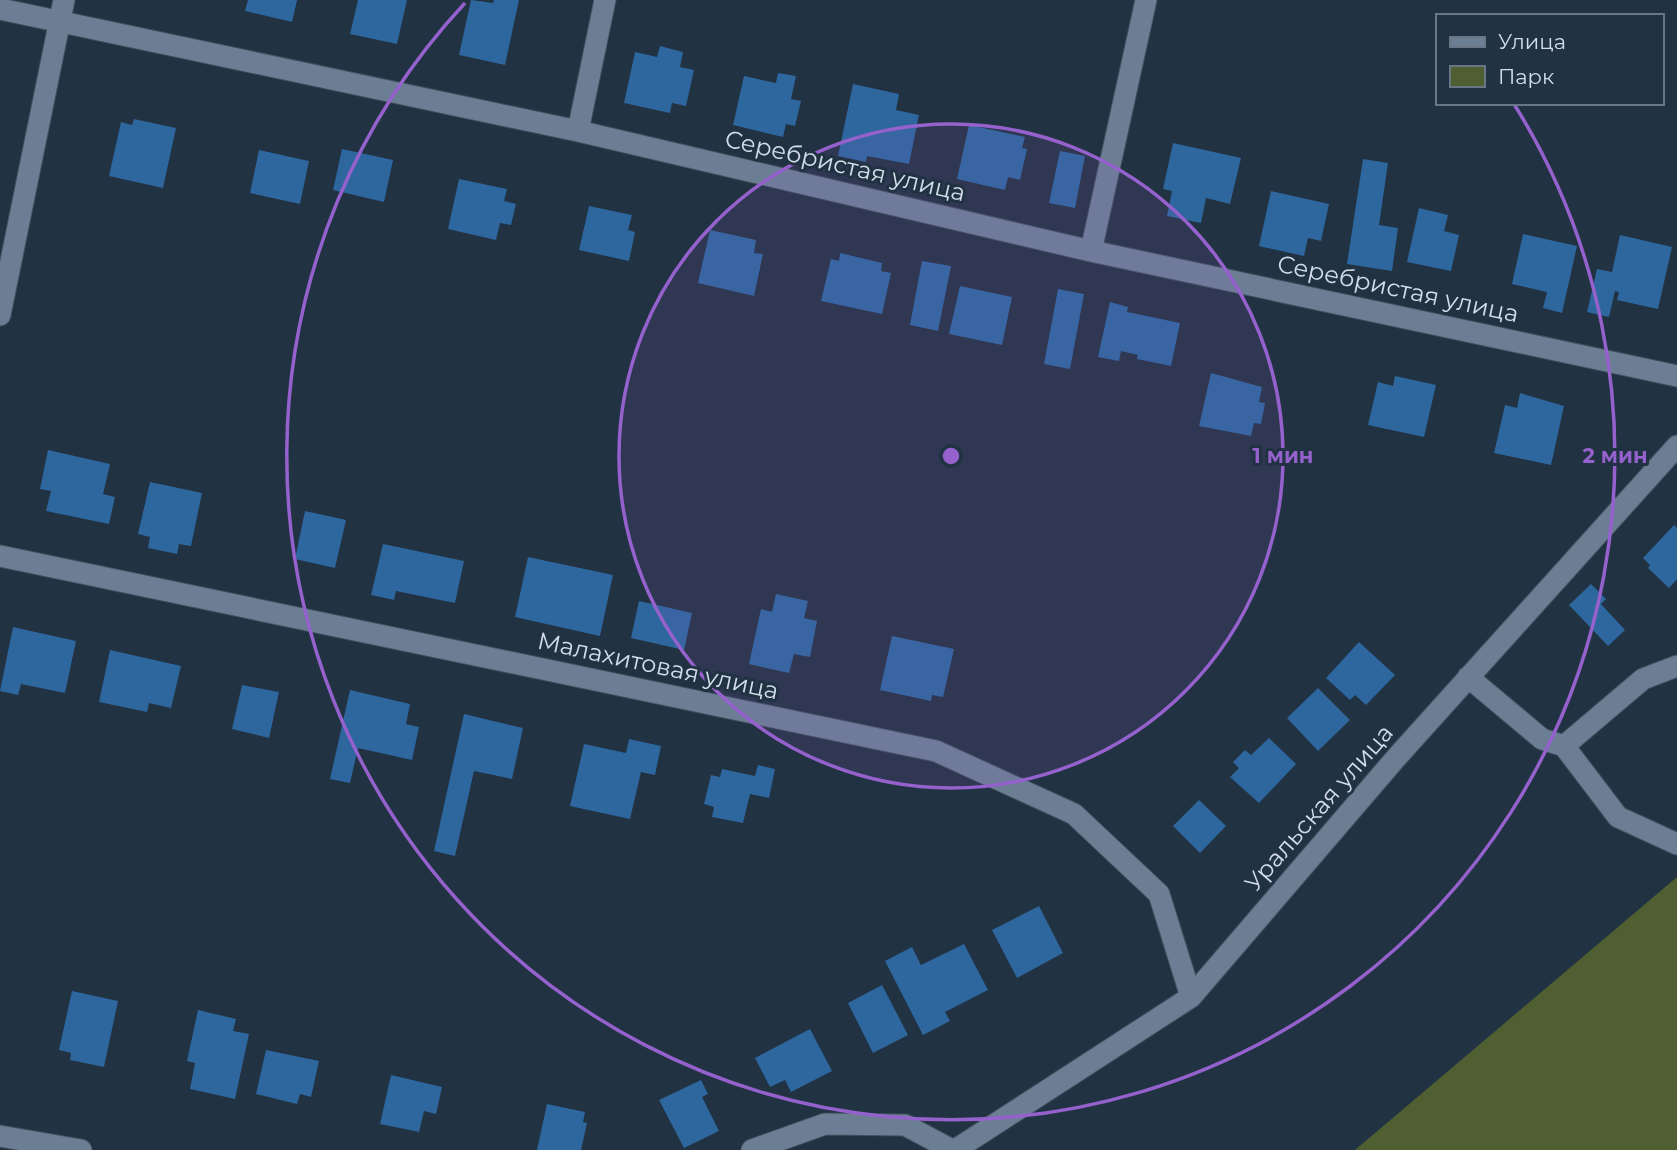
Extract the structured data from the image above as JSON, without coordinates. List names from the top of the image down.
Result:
{
  "streets": {
    "street": ["Серебристая улица", "Малахитовая улица", "Уральская улица"]
  },
  "crossings": [
    ["Малахитовая улица", "Уральская улица"]
  ],
  "legend": ["Улица", "Парк"],
  "rings": ["1 мин", "2 мин"]
}
